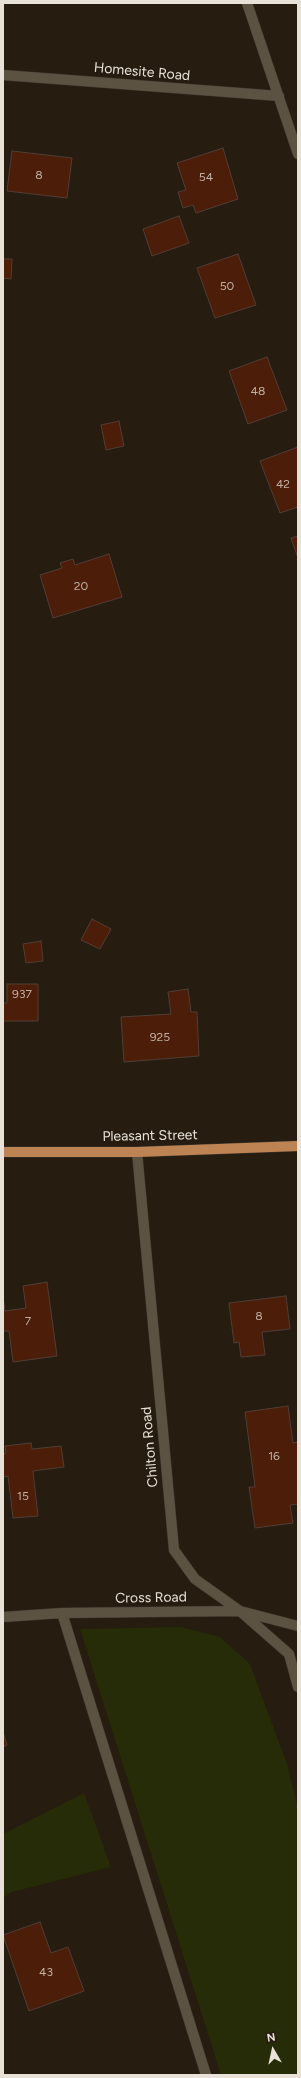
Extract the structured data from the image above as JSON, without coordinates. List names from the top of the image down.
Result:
{
  "streets": {
    "main road": ["Pleasant Street"],
    "street": ["Homesite Road", "Chilton Road", "Cross Road"]
  },
  "crossings": [
    ["Pleasant Street", "Chilton Road"],
    ["Chilton Road", "Cross Road"]
  ],
  "house_numbers": [
    "8",
    "54",
    "50",
    "48",
    "42",
    "20",
    "937",
    "925",
    "8",
    "7",
    "16",
    "15",
    "43"
  ],
  "north": "top"
}
